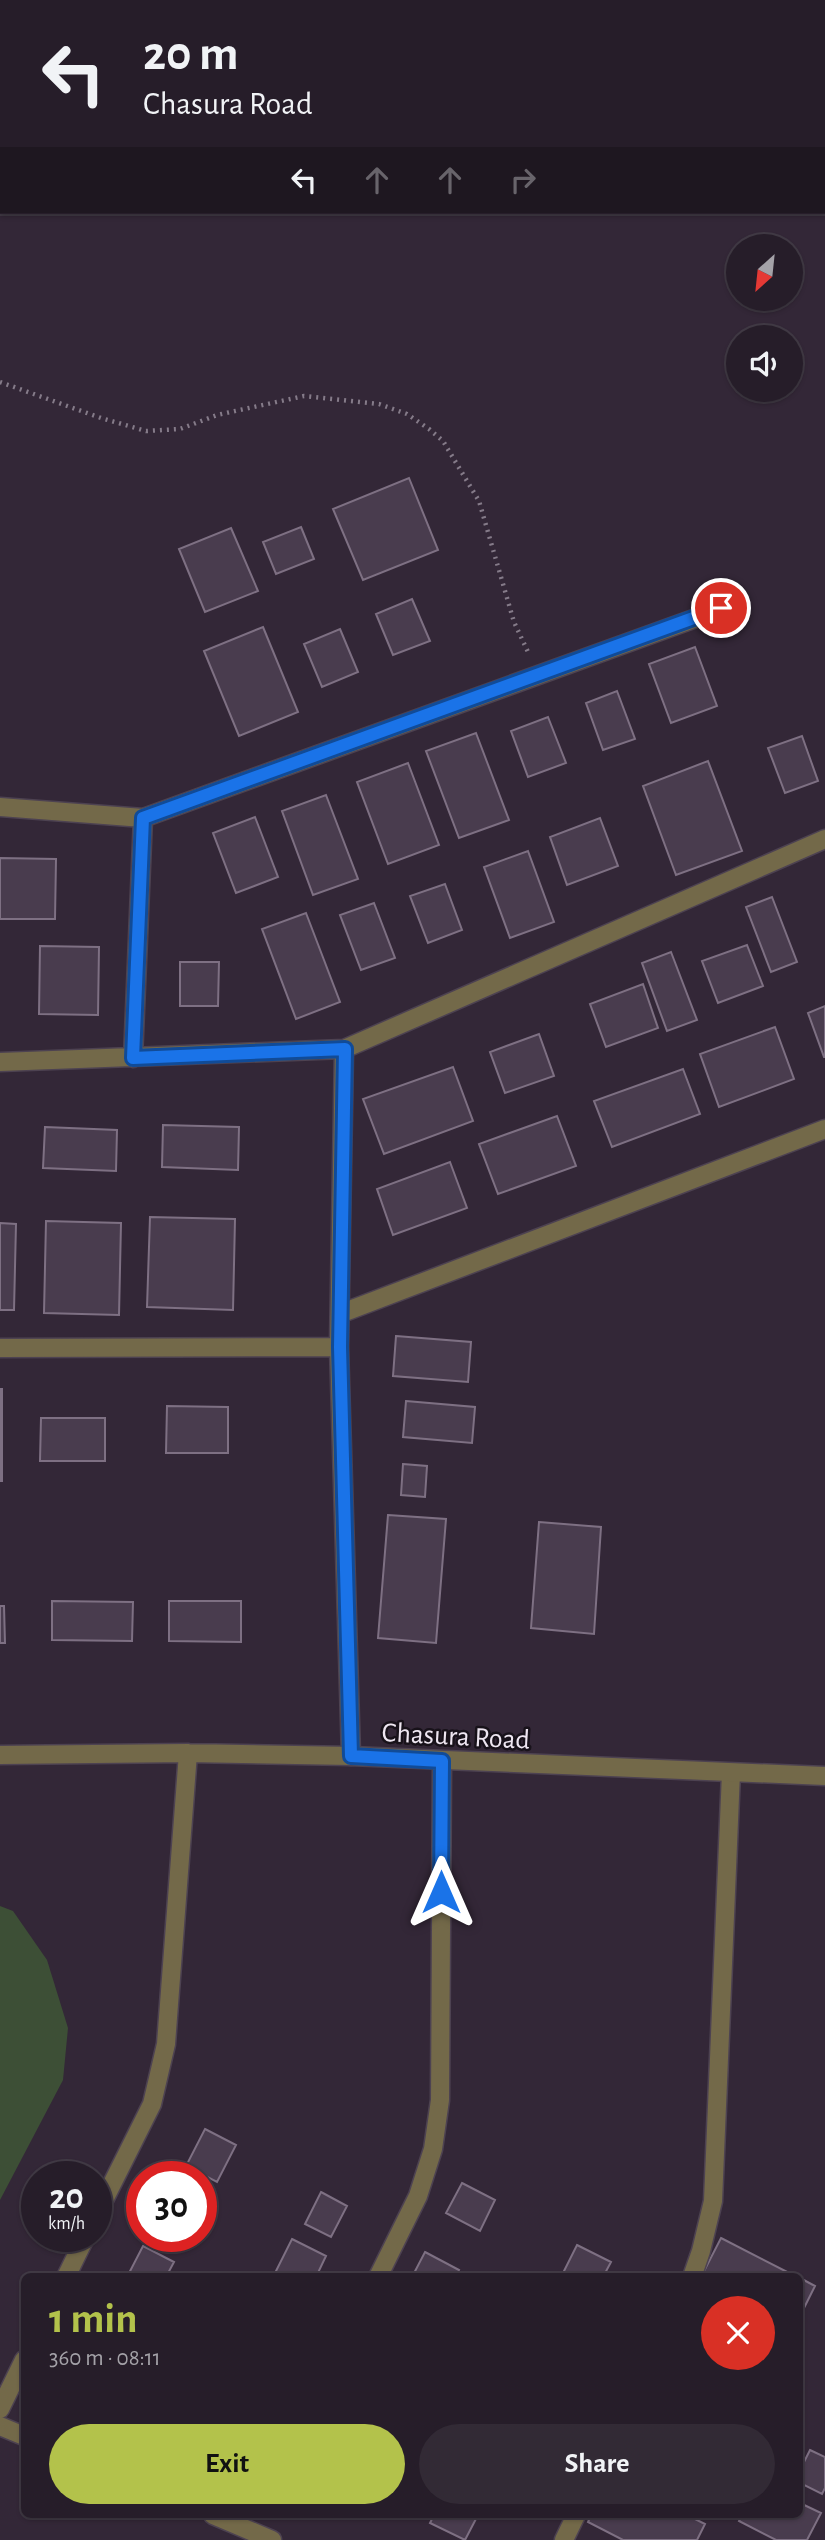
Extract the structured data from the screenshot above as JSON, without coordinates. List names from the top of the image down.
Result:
{
  "streets": {
    "street": ["Chasura Road"]
  },
  "north": "bottom left",
  "page": {
    "turn": ["20 m", "Chasura Road"],
    "speed": "20 km/h",
    "limit": "30",
    "heading": ["1 min", "360 m · 08:11"],
    "buttons": ["Exit", "Share"]
  }
}
